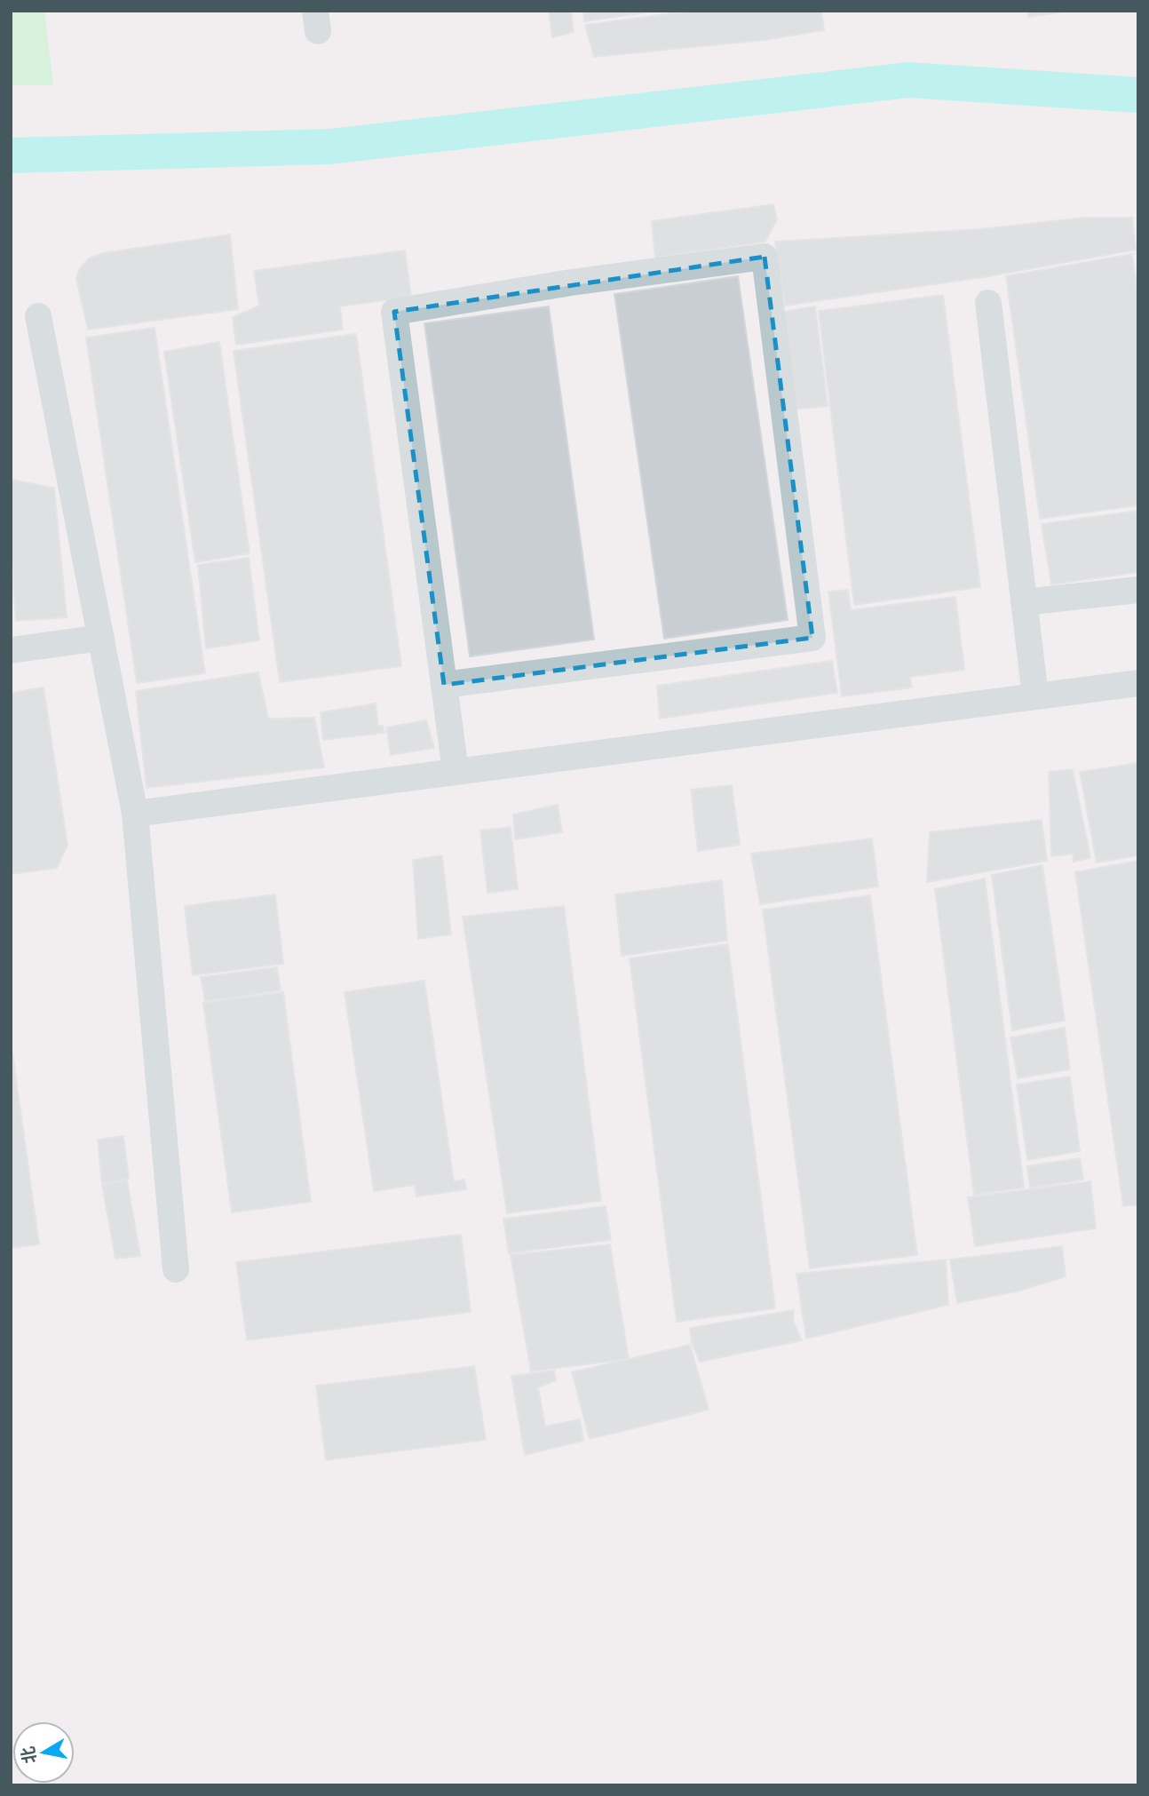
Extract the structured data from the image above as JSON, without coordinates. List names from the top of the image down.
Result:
{
  "north": "left"
}
